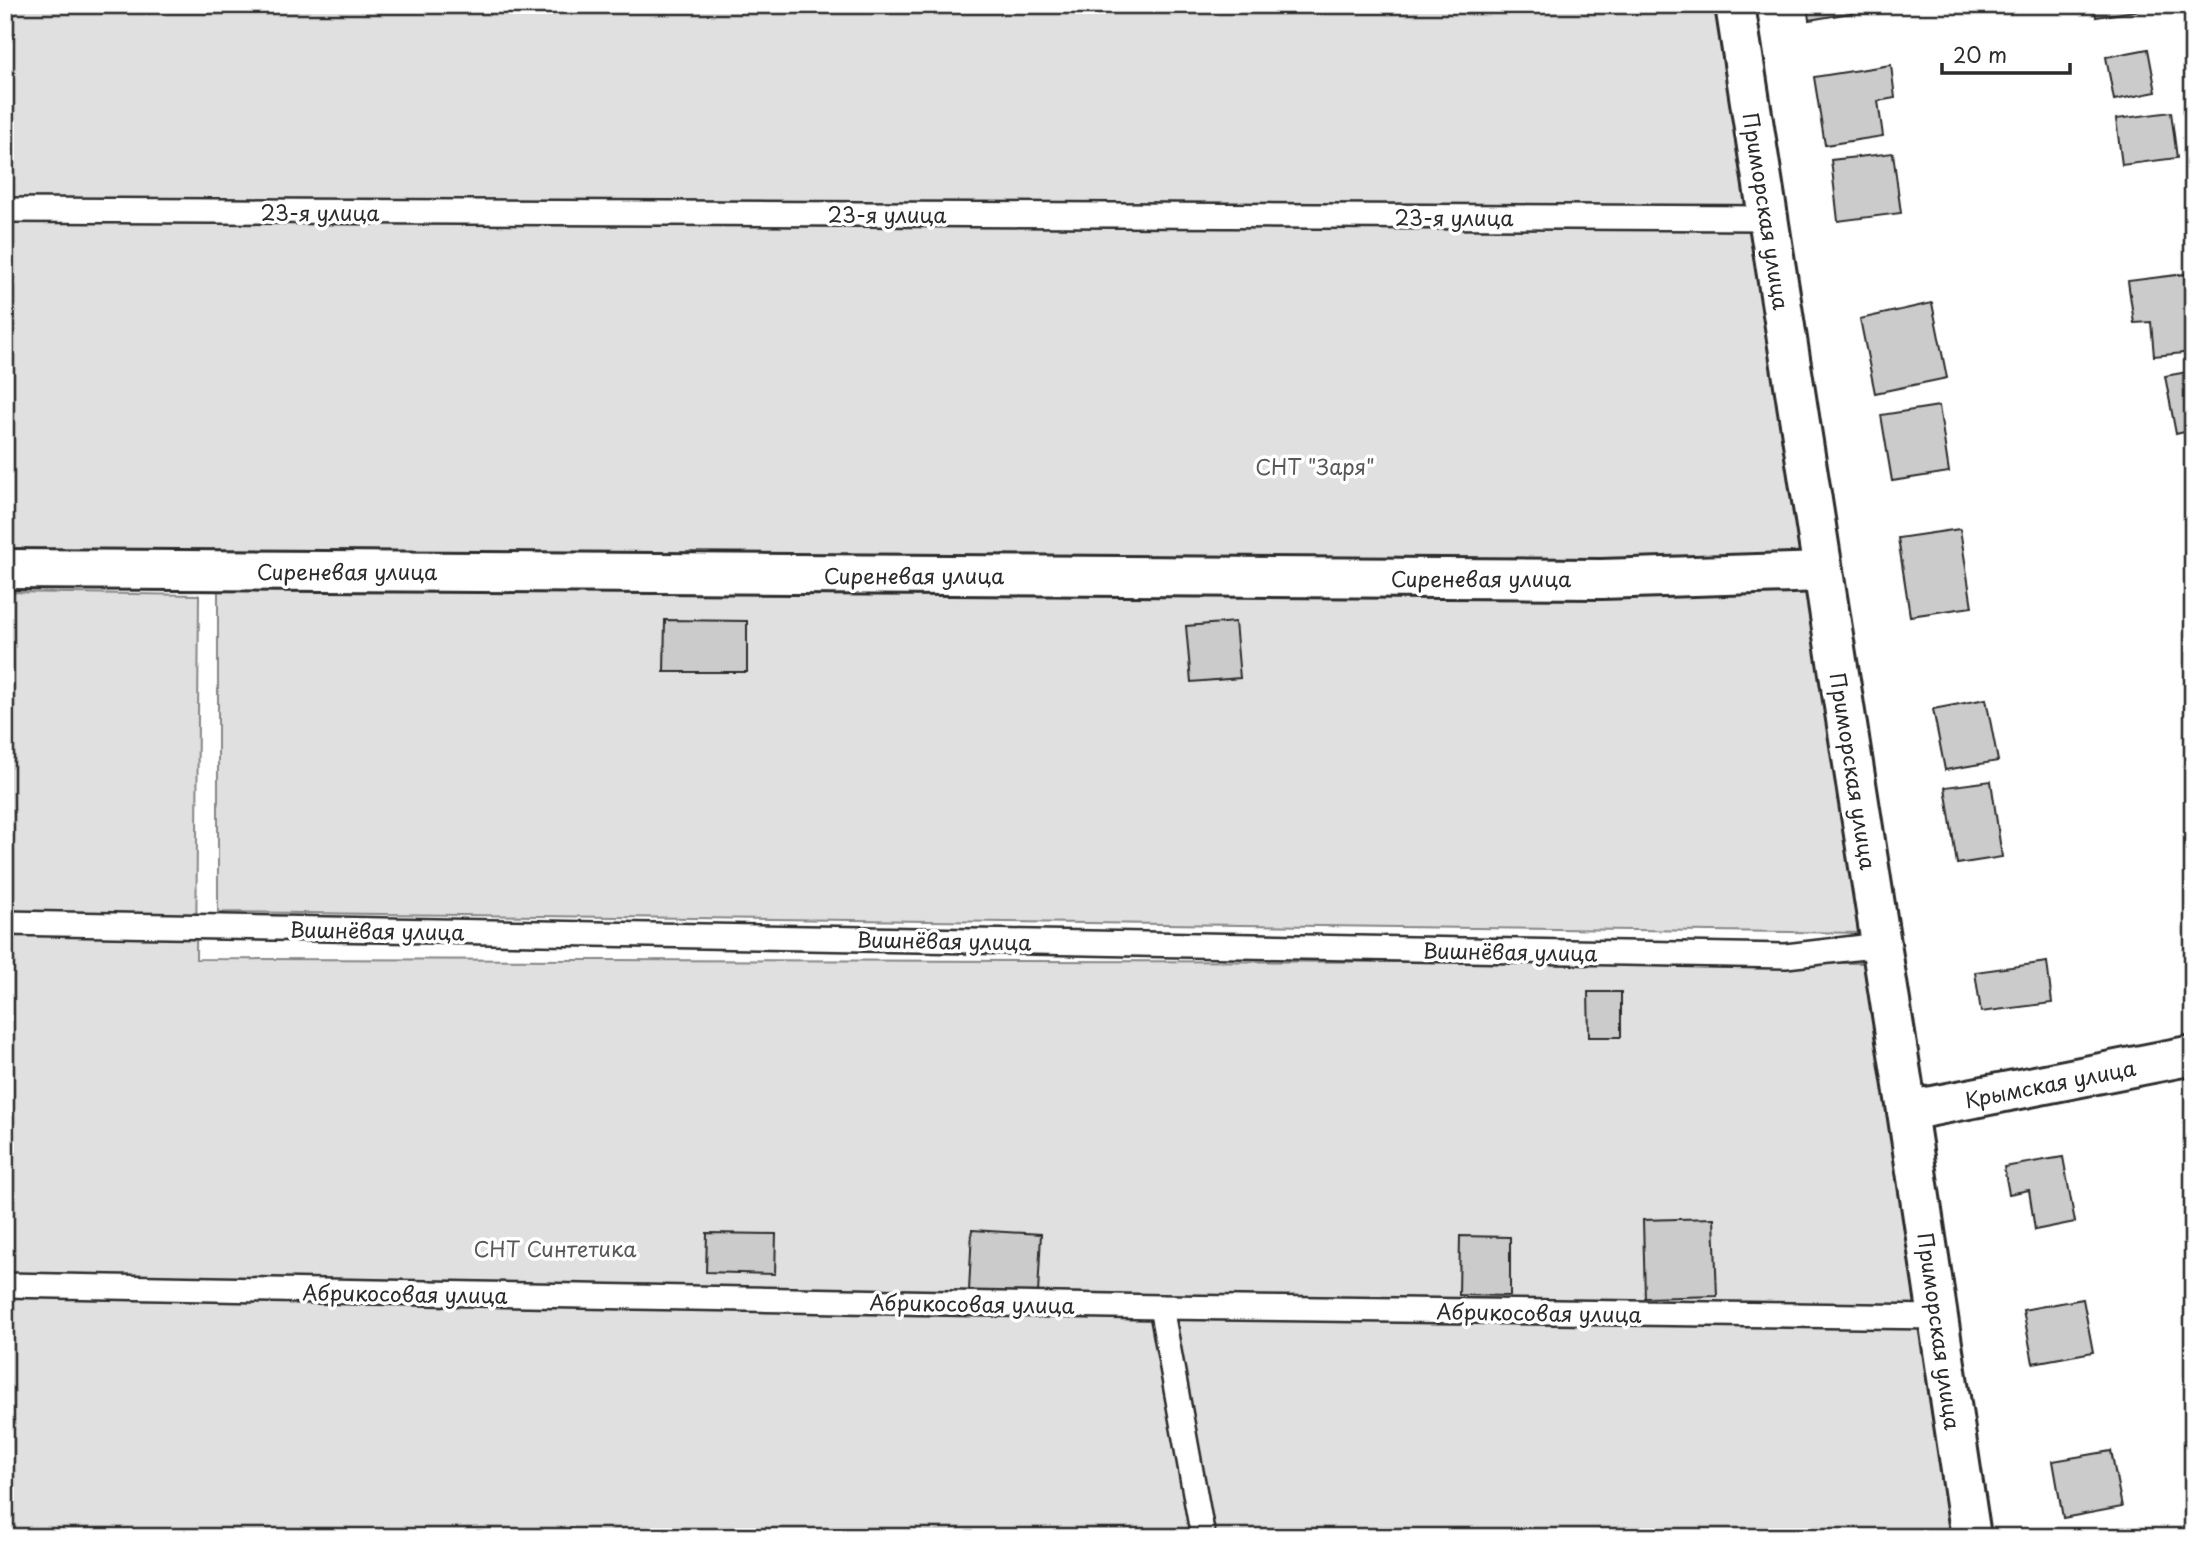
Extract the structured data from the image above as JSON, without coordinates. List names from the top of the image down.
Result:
{
  "streets": {
    "street": ["Приморская улица", "Сиреневая улица", "Крымская улица"],
    "lane": ["23-я улица", "Вишнёвая улица", "Абрикосовая улица"]
  },
  "crossings": [
    ["Приморская улица", "23-я улица"],
    ["Приморская улица", "Сиреневая улица"],
    ["Приморская улица", "Вишнёвая улица"],
    ["Приморская улица", "Крымская улица"],
    ["Приморская улица", "Абрикосовая улица"]
  ],
  "parks": ["СНТ \"Заря\"", "СНТ Синтетика"],
  "scale_bar": "20 m"
}
